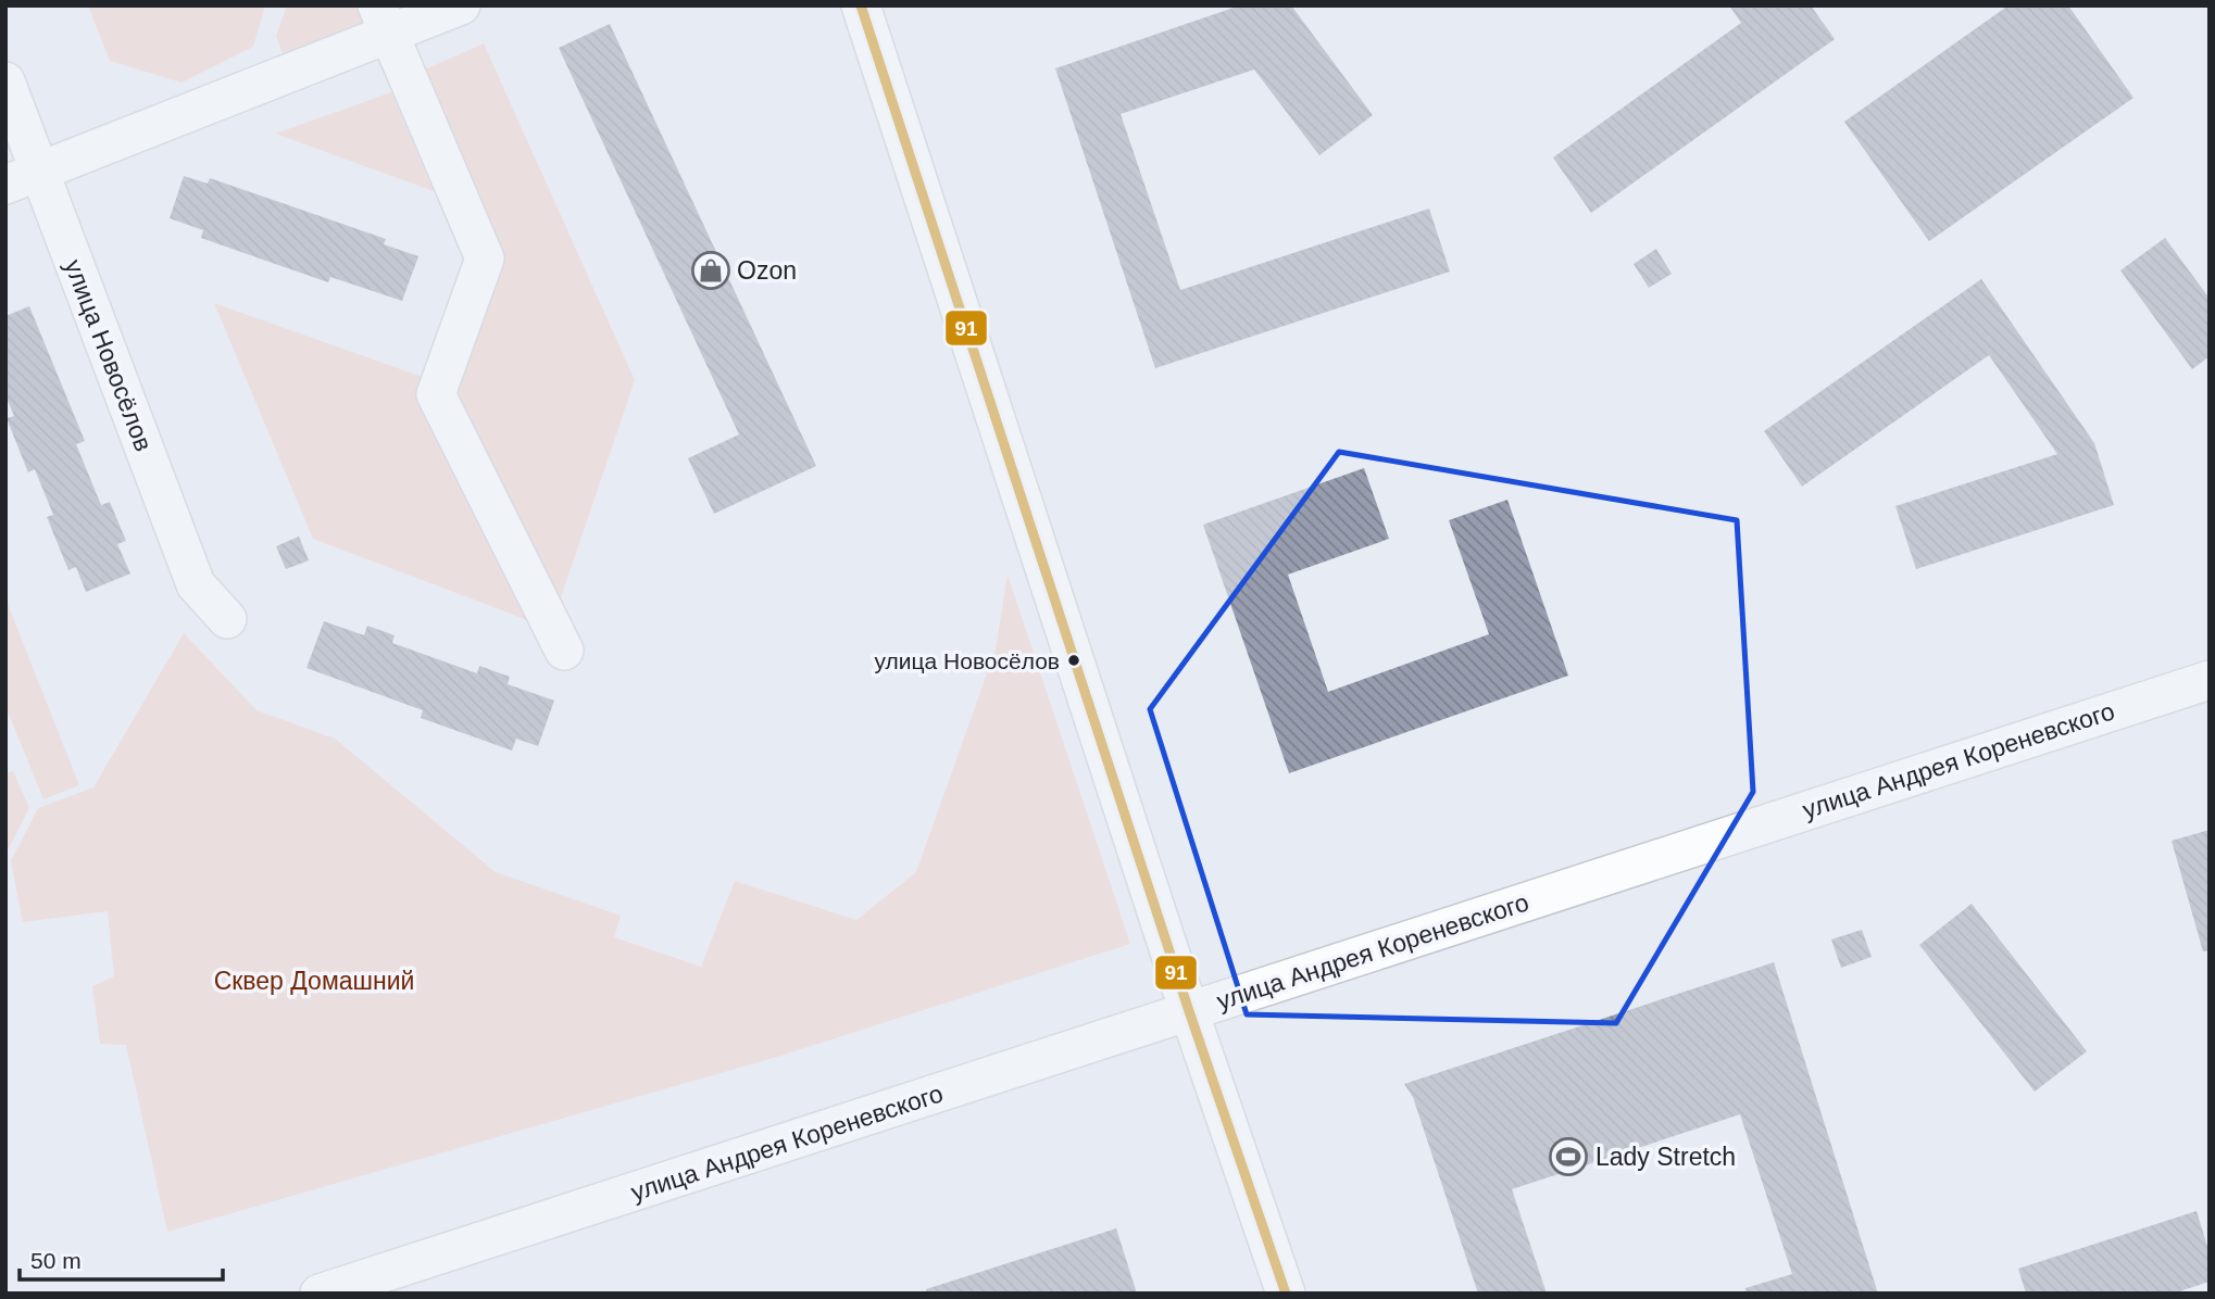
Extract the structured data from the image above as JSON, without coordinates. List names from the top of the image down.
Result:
{
  "streets": {
    "street": ["улица Новосёлов", "улица Андрея Кореневского"]
  },
  "parks": ["Сквер Домашний"],
  "places": {
    "shop": ["Ozon"],
    "other": ["улица Новосёлов"],
    "sports": ["Lady Stretch"]
  },
  "lines": ["transit line 91"],
  "scale_bar": "50 m"
}
